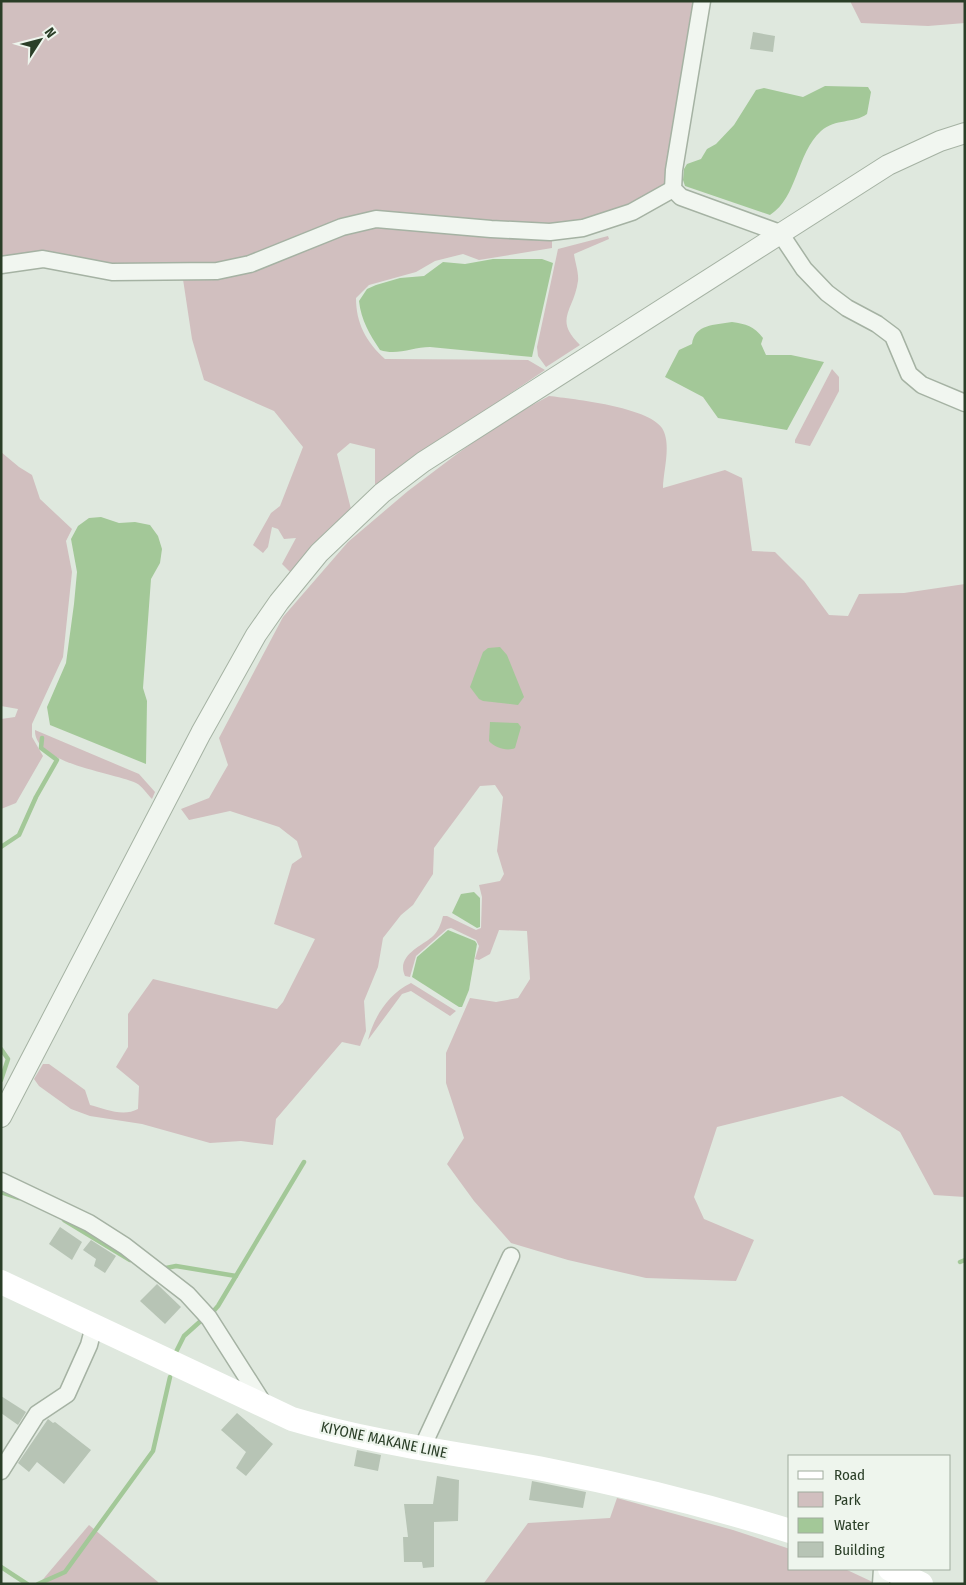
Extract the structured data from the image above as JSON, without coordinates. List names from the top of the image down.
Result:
{
  "streets": {
    "main road": ["KIYONE MAKANE LINE"]
  },
  "legend": [
    "Road",
    "Park",
    "Water",
    "Building"
  ],
  "north": "top right"
}
